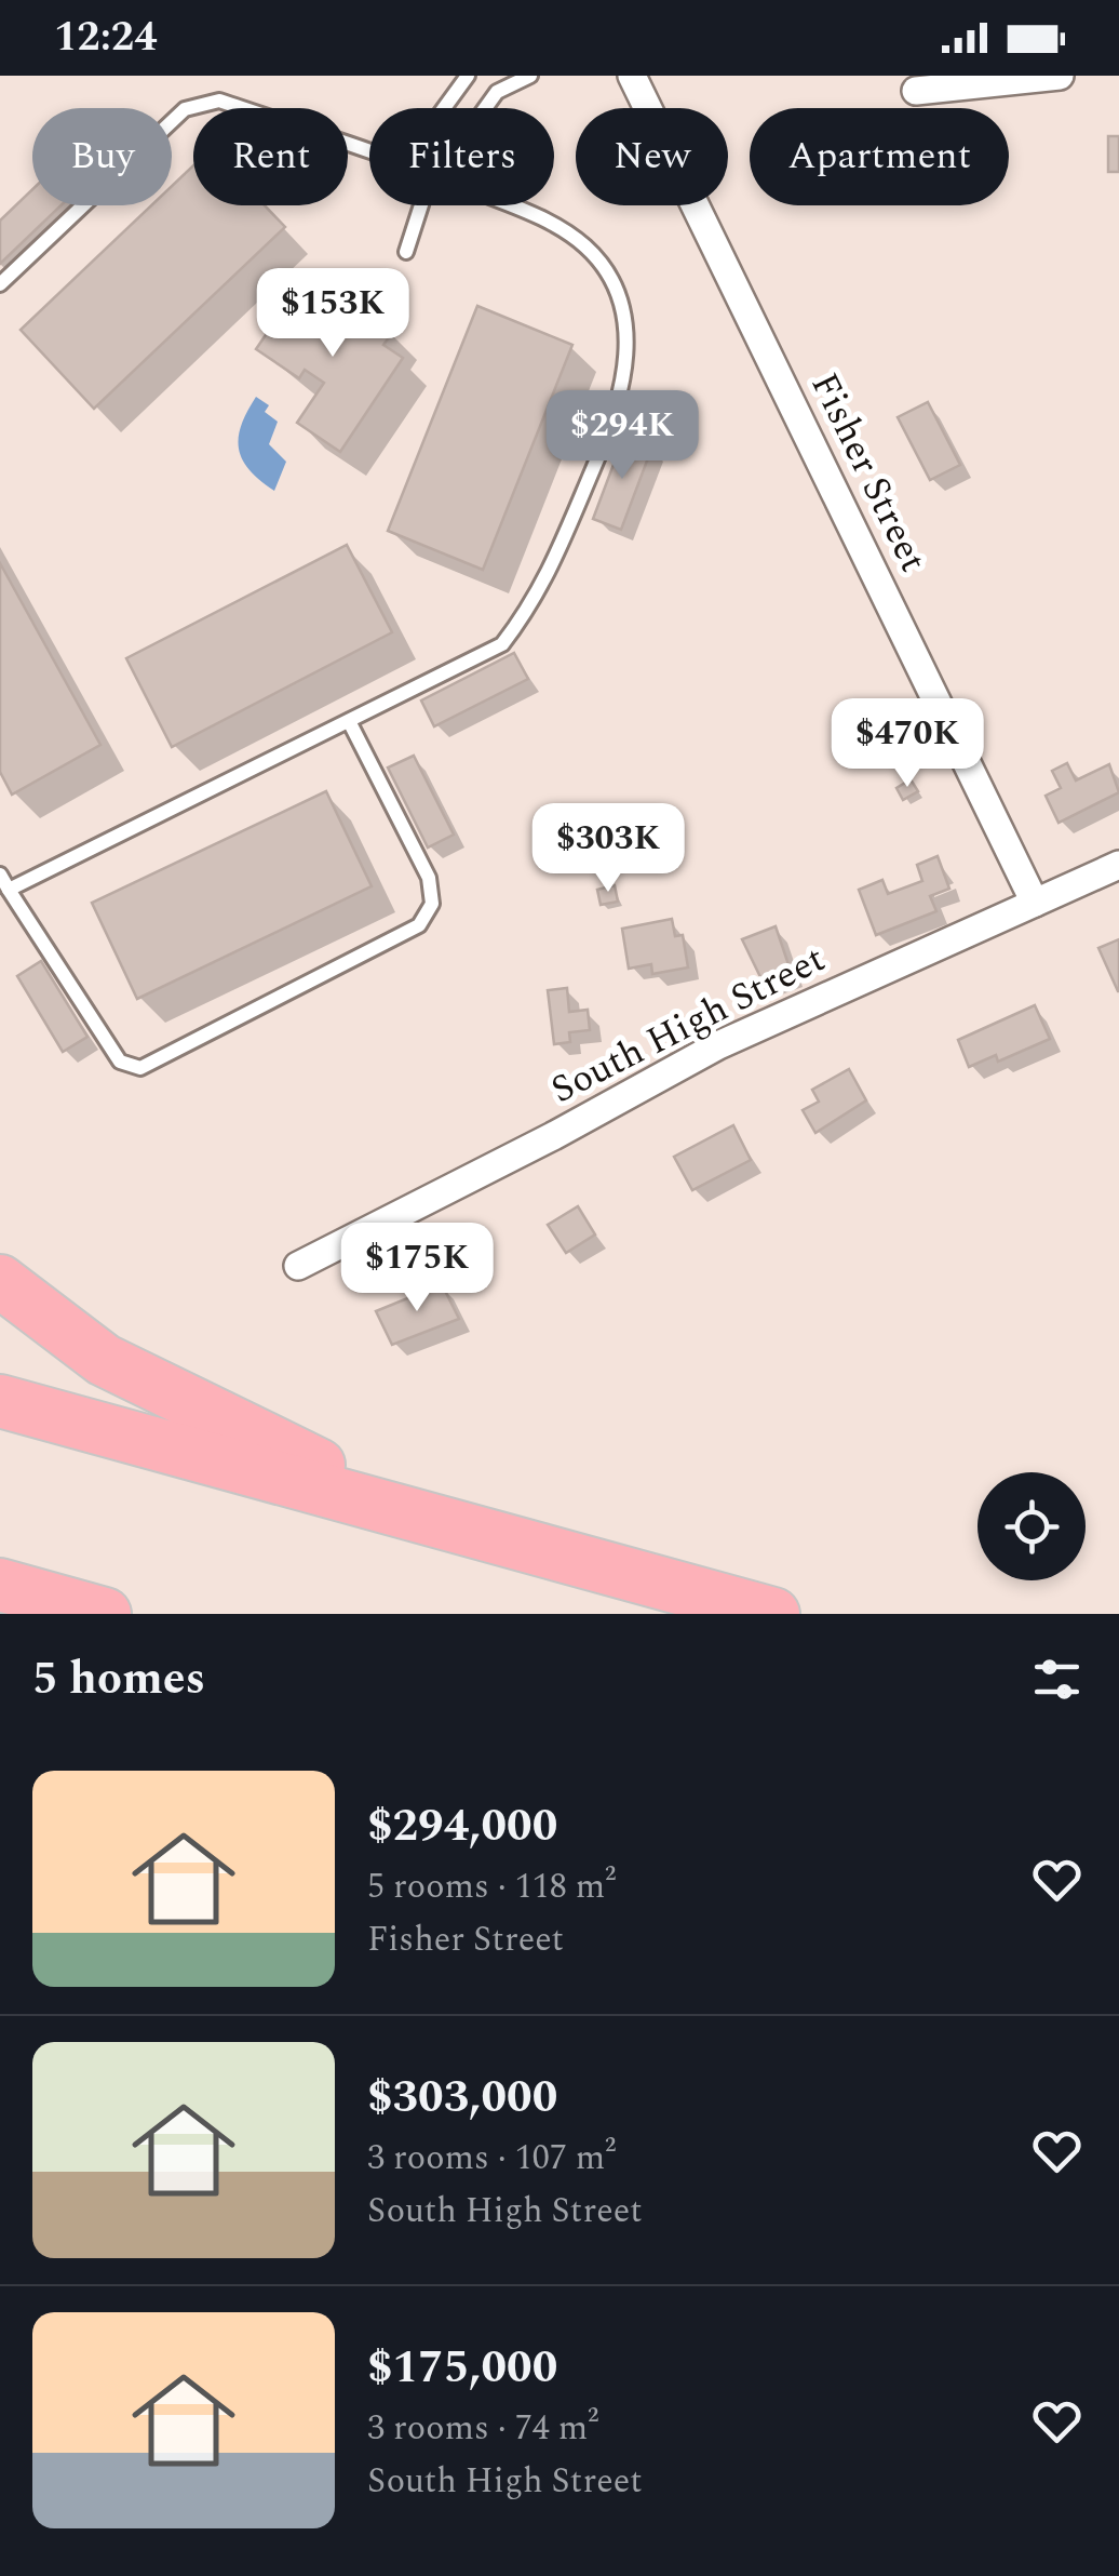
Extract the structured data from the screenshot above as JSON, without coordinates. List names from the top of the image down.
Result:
{
  "streets": {
    "street": ["Fisher Street", "South High Street"]
  },
  "crossings": [
    ["Fisher Street", "South High Street"]
  ],
  "page": {
    "status": "12:24",
    "chip": [
      "Buy",
      "Rent",
      "Filters",
      "New",
      "Apartment"
    ],
    "price": [
      "$153K",
      "$294K",
      "$470K",
      "$303K",
      "$175K"
    ],
    "heading": "5 homes",
    "list": [
      {
        "name": "$294,000",
        "note": "5 rooms · 118 m² · Fisher Street"
      },
      {
        "name": "$303,000",
        "note": "3 rooms · 107 m² · South High Street"
      },
      {
        "name": "$175,000",
        "note": "3 rooms · 74 m² · South High Street"
      }
    ]
  }
}
